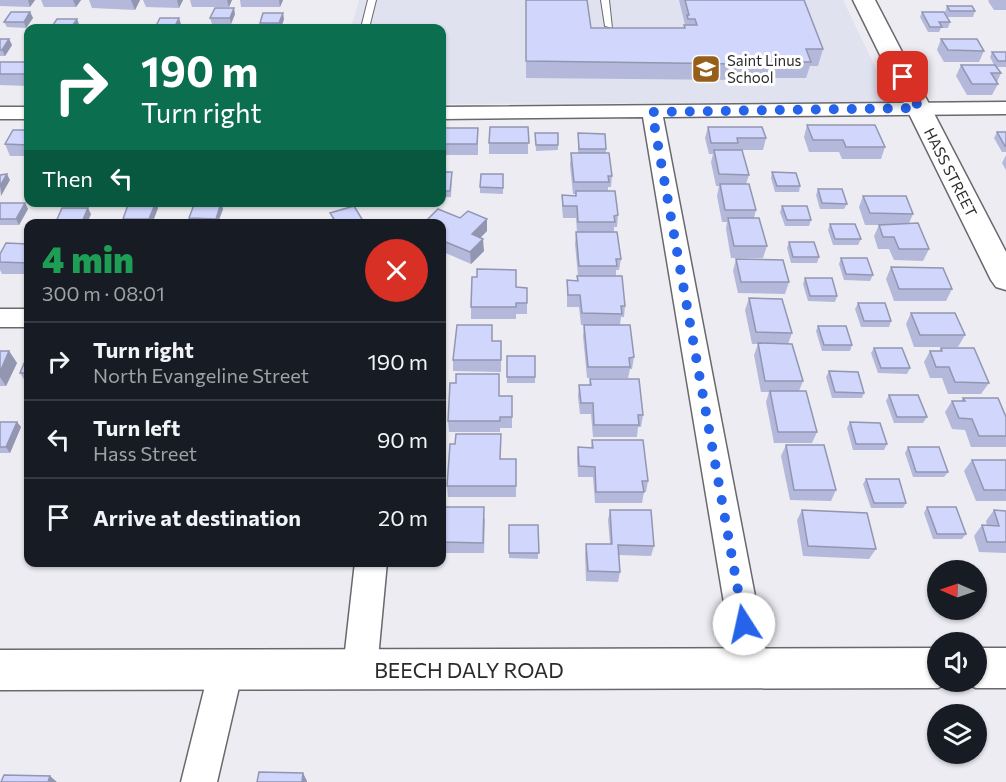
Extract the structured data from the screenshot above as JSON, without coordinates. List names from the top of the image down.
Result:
{
  "streets": {
    "main road": ["HASS STREET", "BEECH DALY ROAD"]
  },
  "places": {
    "school or university": ["Saint Linus School"]
  },
  "north": "left",
  "page": {
    "turn": ["190 m", "Turn right"],
    "then": "Then",
    "heading": ["4 min", "300 m · 08:01"],
    "list": [
      {
        "name": "Turn right",
        "note": "North Evangeline Street",
        "value": "190 m"
      },
      {
        "name": "Turn left",
        "note": "Hass Street",
        "value": "90 m"
      },
      {
        "name": "Arrive at destination",
        "value": "20 m"
      }
    ]
  }
}
